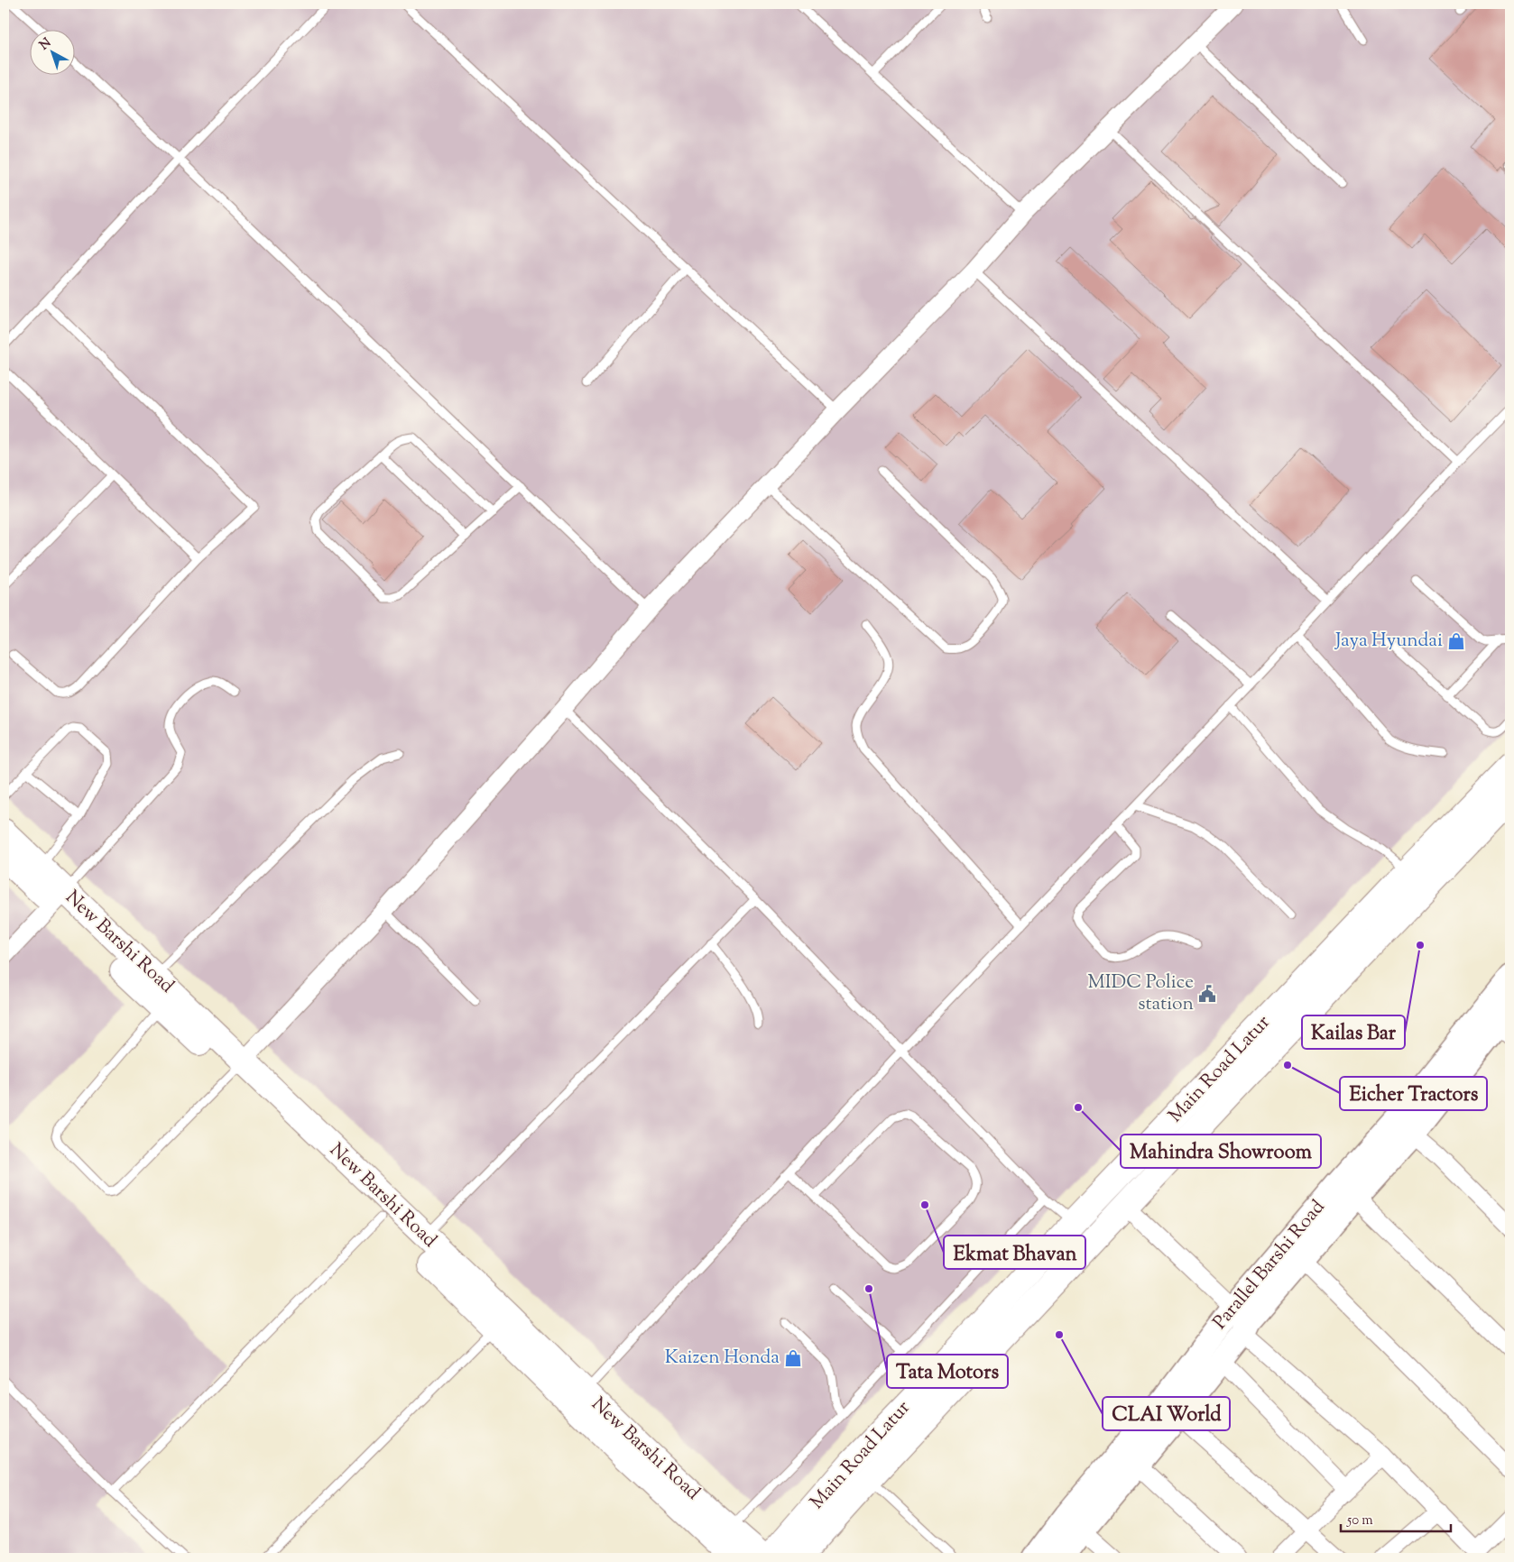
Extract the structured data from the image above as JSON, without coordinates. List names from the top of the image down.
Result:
{
  "streets": {
    "main road": ["New Barshi Road", "Main Road Latur"],
    "street": ["Parallel Barshi Road"]
  },
  "crossings": [
    ["New Barshi Road", "Main Road Latur"]
  ],
  "places": {
    "shop": ["Jaya Hyundai", "Kaizen Honda"],
    "other": [
      "Kailas Bar",
      "Eicher Tractors",
      "Mahindra Showroom",
      "Ekmat Bhavan",
      "Tata Motors",
      "CLAI World"
    ],
    "public building": ["MIDC Police station"]
  },
  "scale_bar": "50 m",
  "north": "top left"
}
